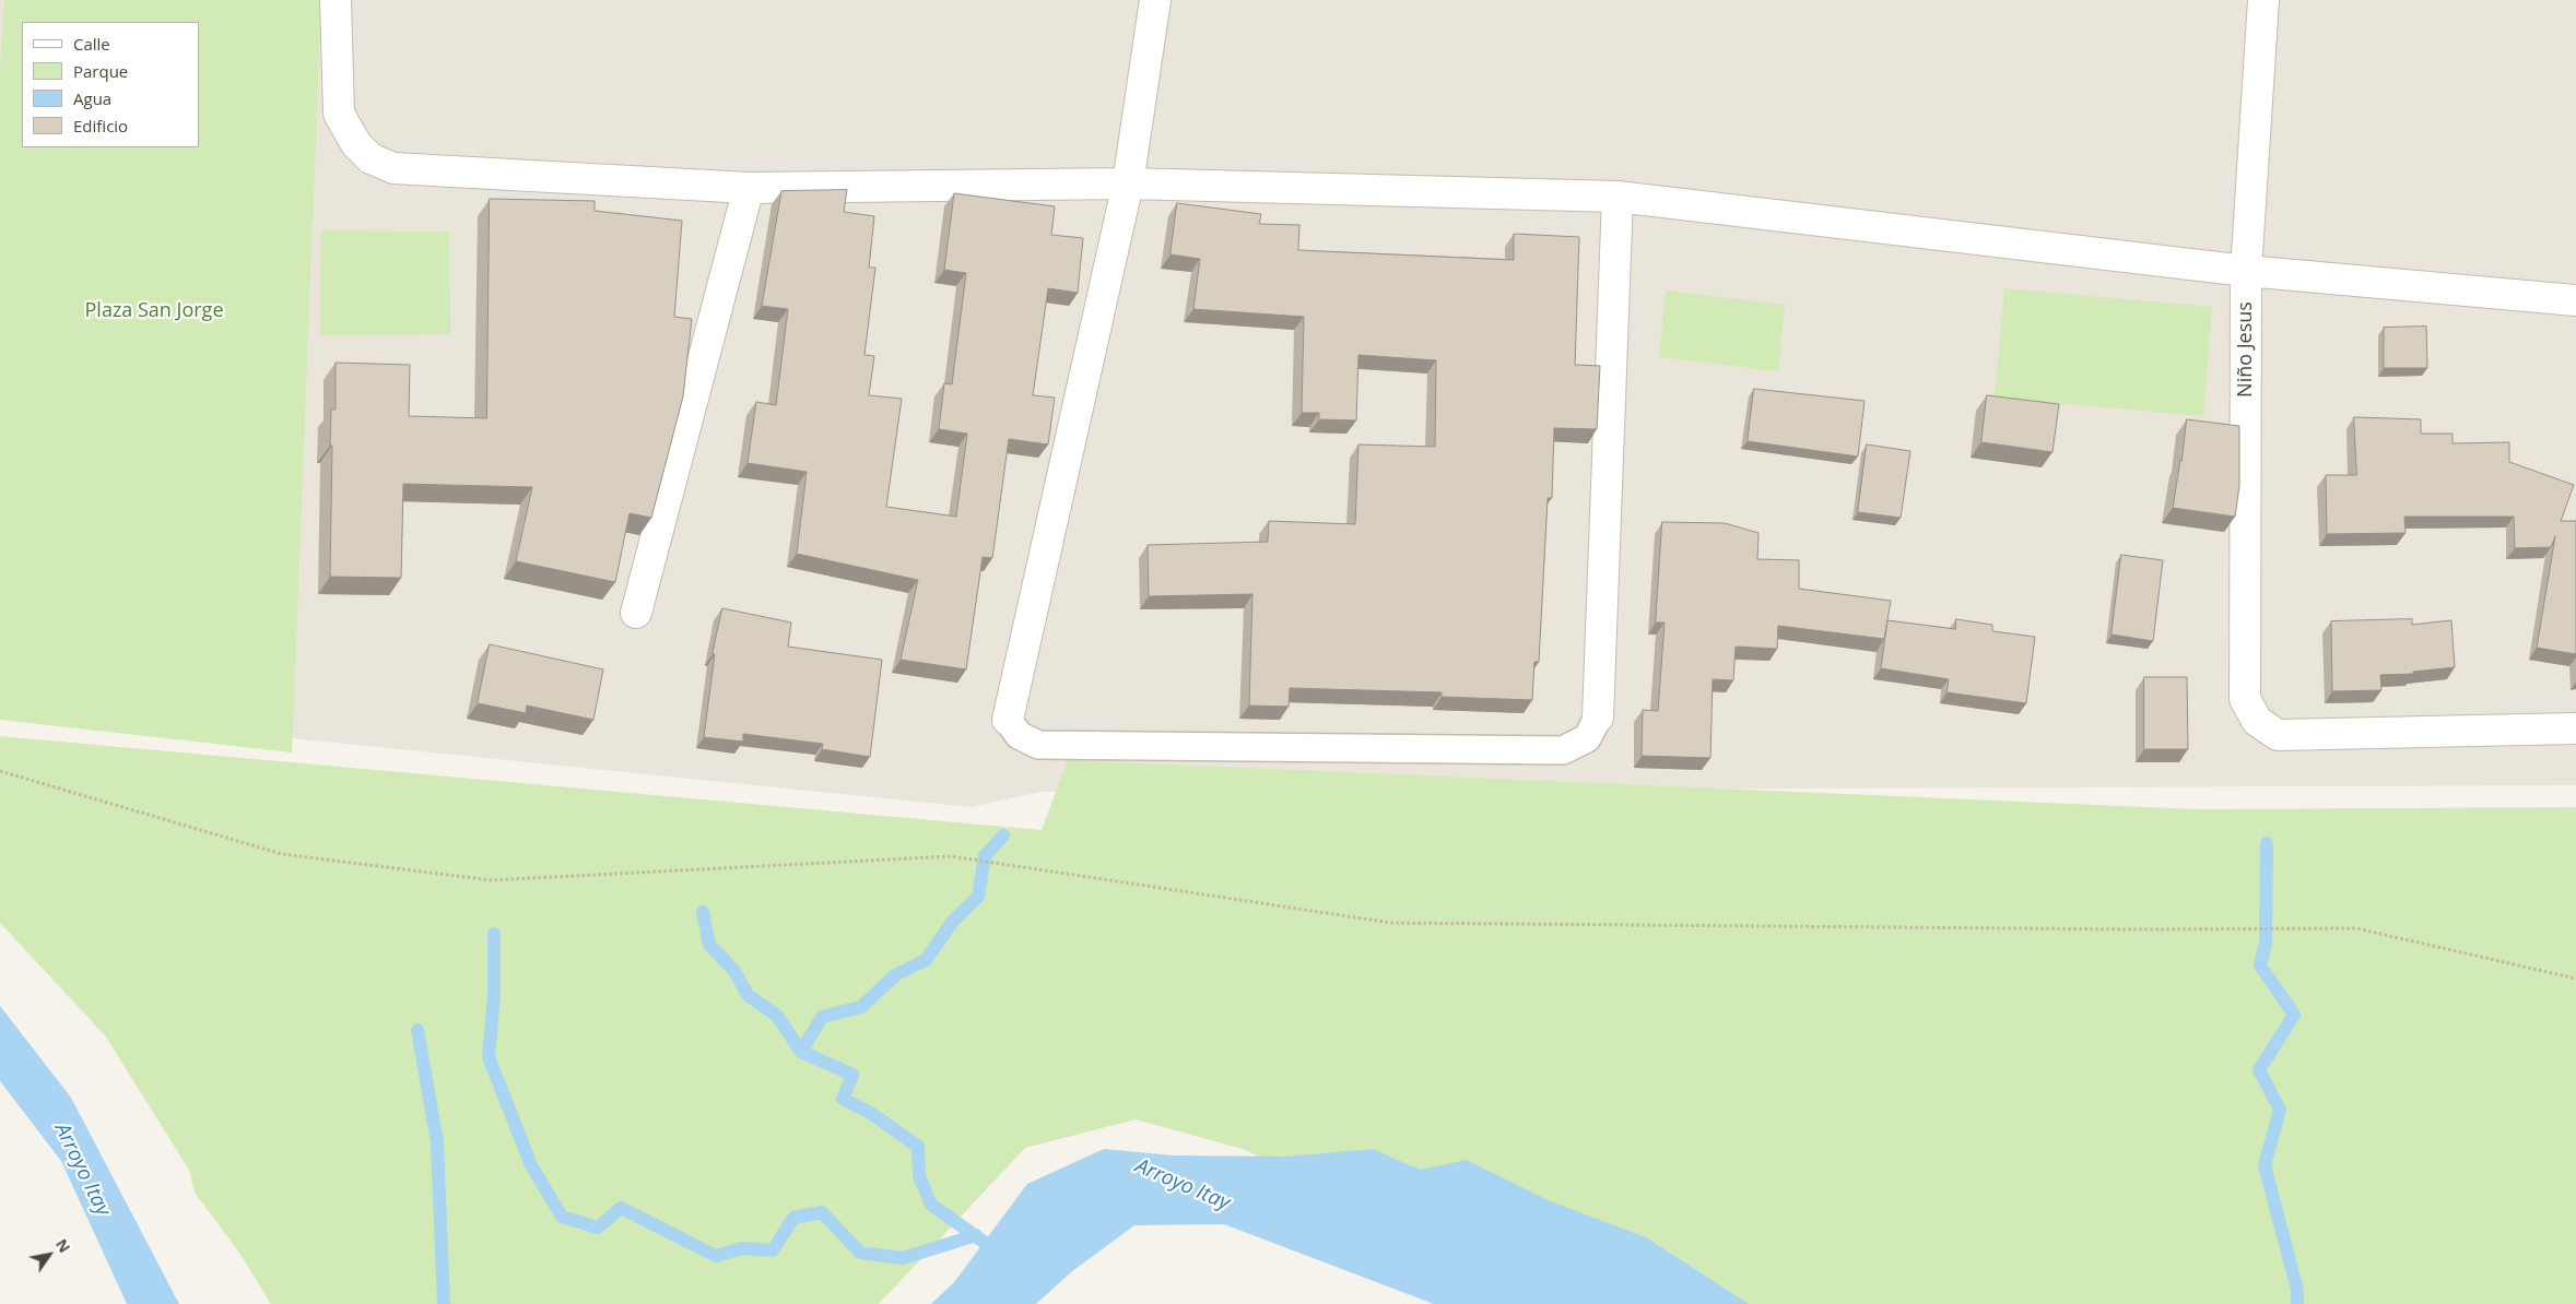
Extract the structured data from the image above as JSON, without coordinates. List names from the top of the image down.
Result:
{
  "streets": {
    "street": ["Niño Jesus"]
  },
  "water": ["Arroyo Itay"],
  "parks": ["Plaza San Jorge"],
  "legend": [
    "Calle",
    "Parque",
    "Agua",
    "Edificio"
  ],
  "north": "top right"
}
